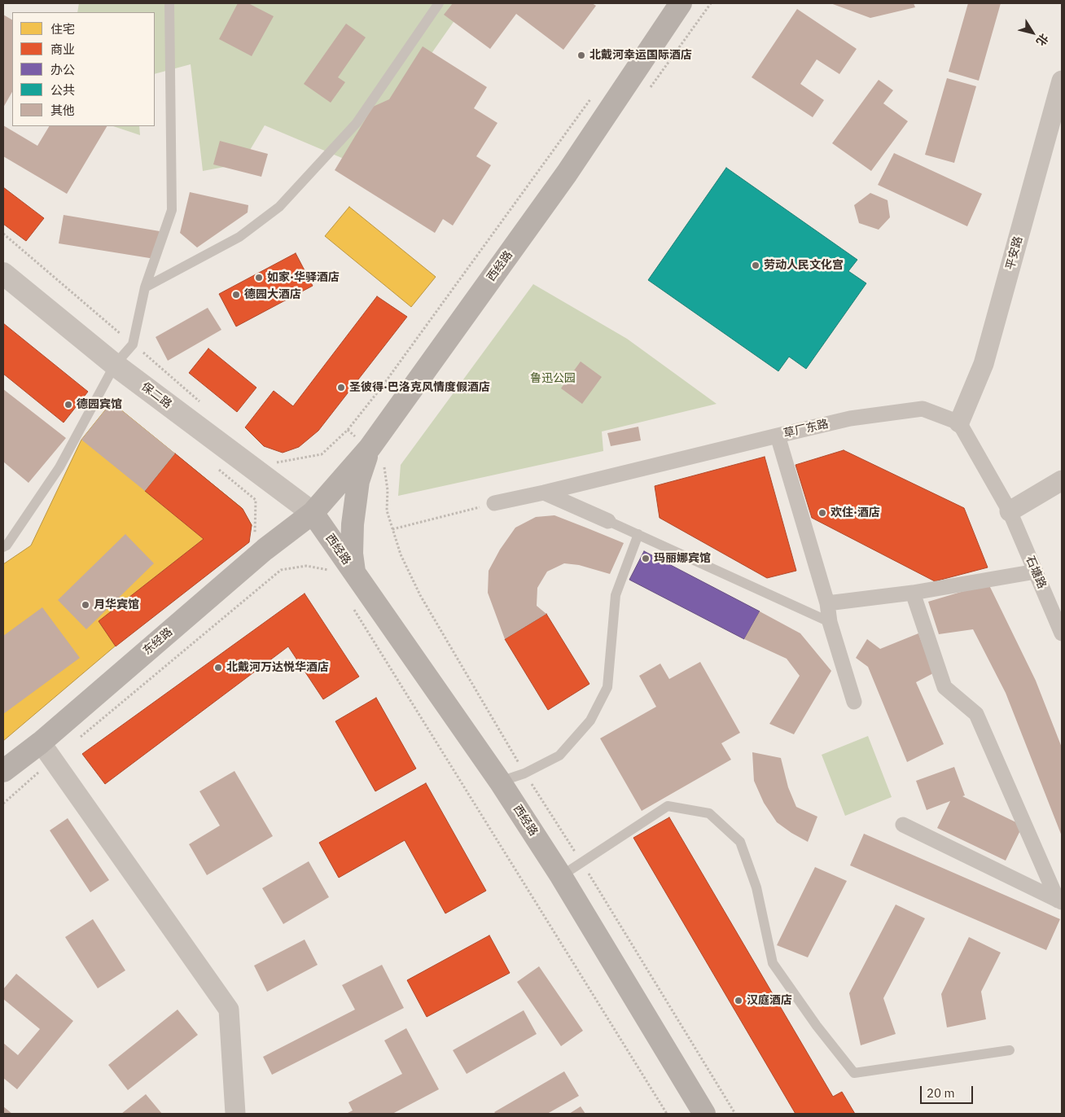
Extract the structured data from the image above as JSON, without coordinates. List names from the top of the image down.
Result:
{
  "streets": {
    "main road": ["西经路", "东经路"],
    "street": [
      "平安路",
      "保二路",
      "草厂东路",
      "石塘路"
    ]
  },
  "crossings": [
    ["平安路", "草厂东路"],
    ["西经路", "保二路"],
    ["西经路", "东经路"],
    ["保二路", "东经路"]
  ],
  "parks": ["鲁迅公园"],
  "places": [
    "北戴河幸运国际酒店",
    "劳动人民文化宫",
    "如家·华驿酒店",
    "德园大酒店",
    "圣彼得·巴洛克风情度假酒店",
    "德园宾馆",
    "欢住·酒店",
    "玛丽娜宾馆",
    "月华宾馆",
    "北戴河万达悦华酒店",
    "汉庭酒店"
  ],
  "legend": [
    "住宅",
    "商业",
    "办公",
    "公共",
    "其他"
  ],
  "scale_bar": "20 m",
  "north": "bottom right"
}
